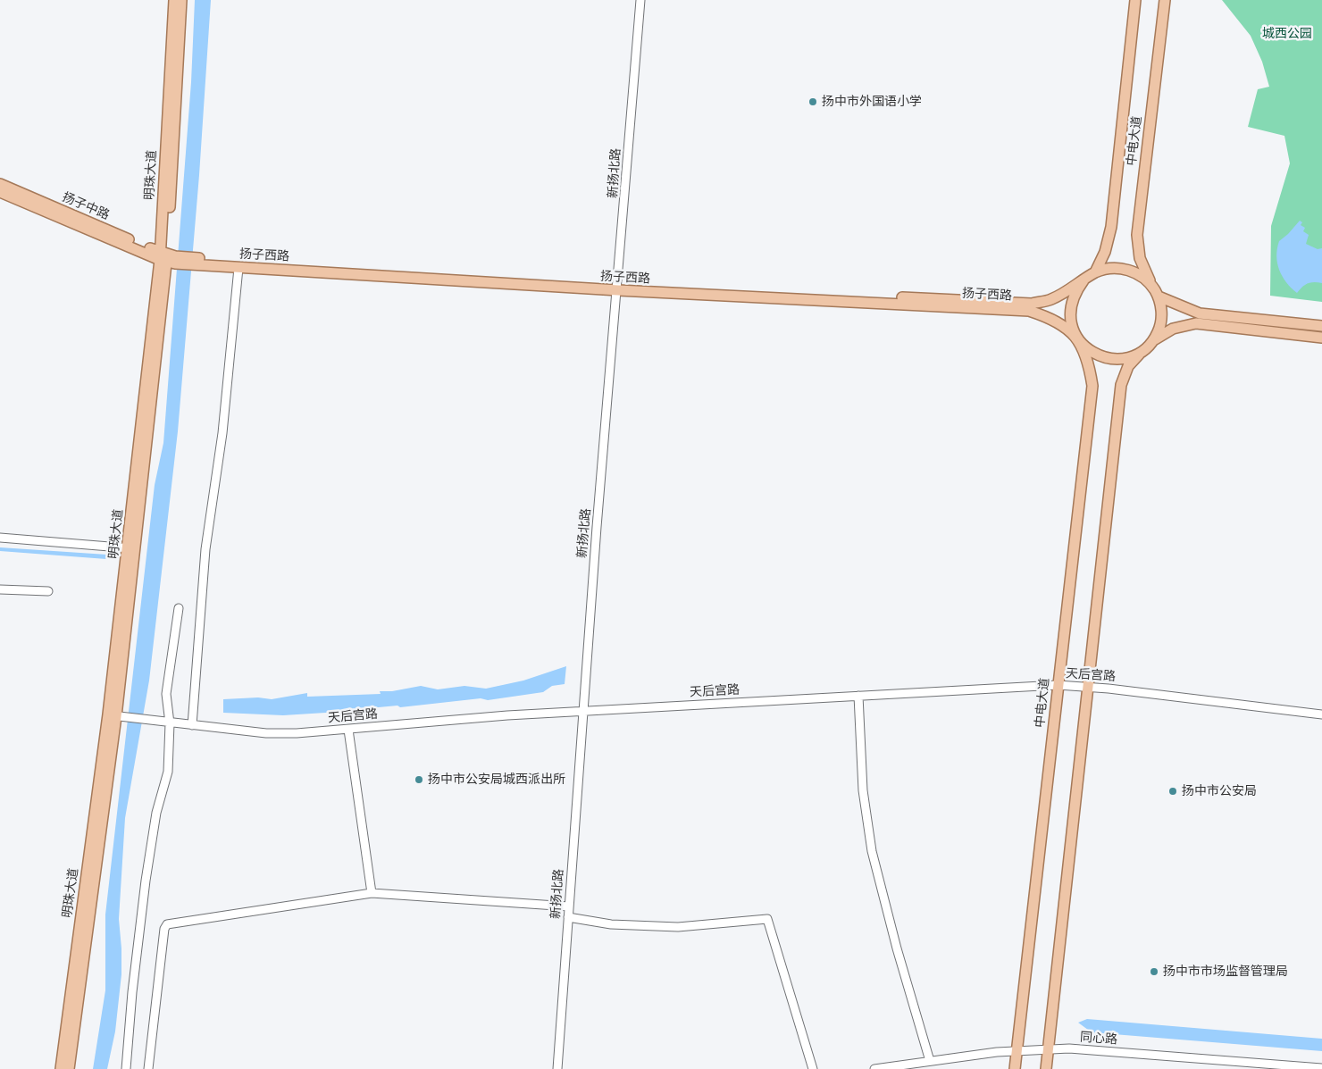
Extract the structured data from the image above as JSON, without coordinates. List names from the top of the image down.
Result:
{
  "streets": {
    "main road": [
      "中电大道",
      "明珠大道",
      "扬子中路",
      "扬子西路"
    ],
    "street": ["新扬北路", "天后宫路", "同心路"]
  },
  "crossings": [
    ["中电大道", "扬子西路"],
    ["中电大道", "天后宫路"],
    ["中电大道", "同心路"],
    ["新扬北路", "扬子西路"],
    ["新扬北路", "天后宫路"],
    ["明珠大道", "扬子中路"],
    ["明珠大道", "扬子西路"],
    ["明珠大道", "天后宫路"],
    ["扬子中路", "扬子西路"]
  ],
  "parks": ["城西公园"],
  "places": [
    "扬中市外国语小学",
    "扬中市公安局城西派出所",
    "扬中市公安局",
    "扬中市市场监督管理局"
  ]
}
